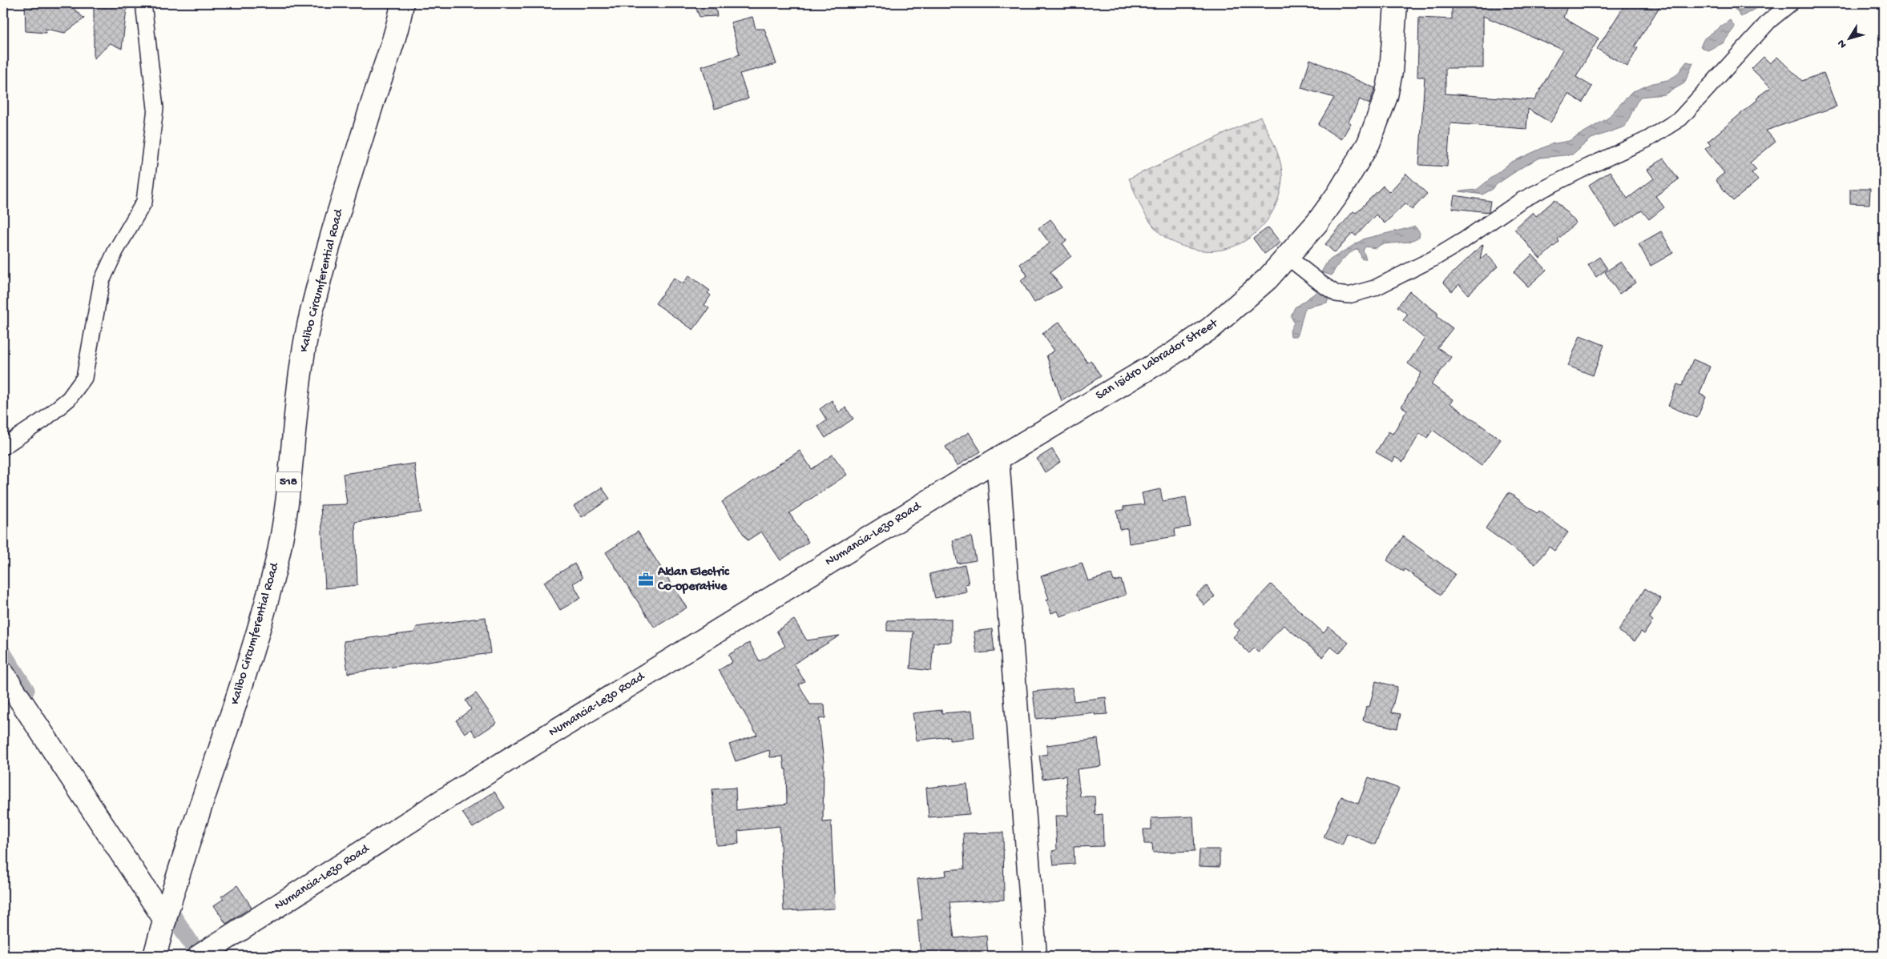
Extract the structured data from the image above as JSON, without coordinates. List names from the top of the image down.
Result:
{
  "streets": {
    "main road": [
      "Kalibo Circumferential Road",
      "San Isidro Labrador Street",
      "518",
      "Numancia-Lezo Road"
    ]
  },
  "crossings": [
    ["San Isidro Labrador Street", "Numancia-Lezo Road"]
  ],
  "places": {
    "office": ["Aklan Electric Co-operative"]
  },
  "north": "bottom left"
}
